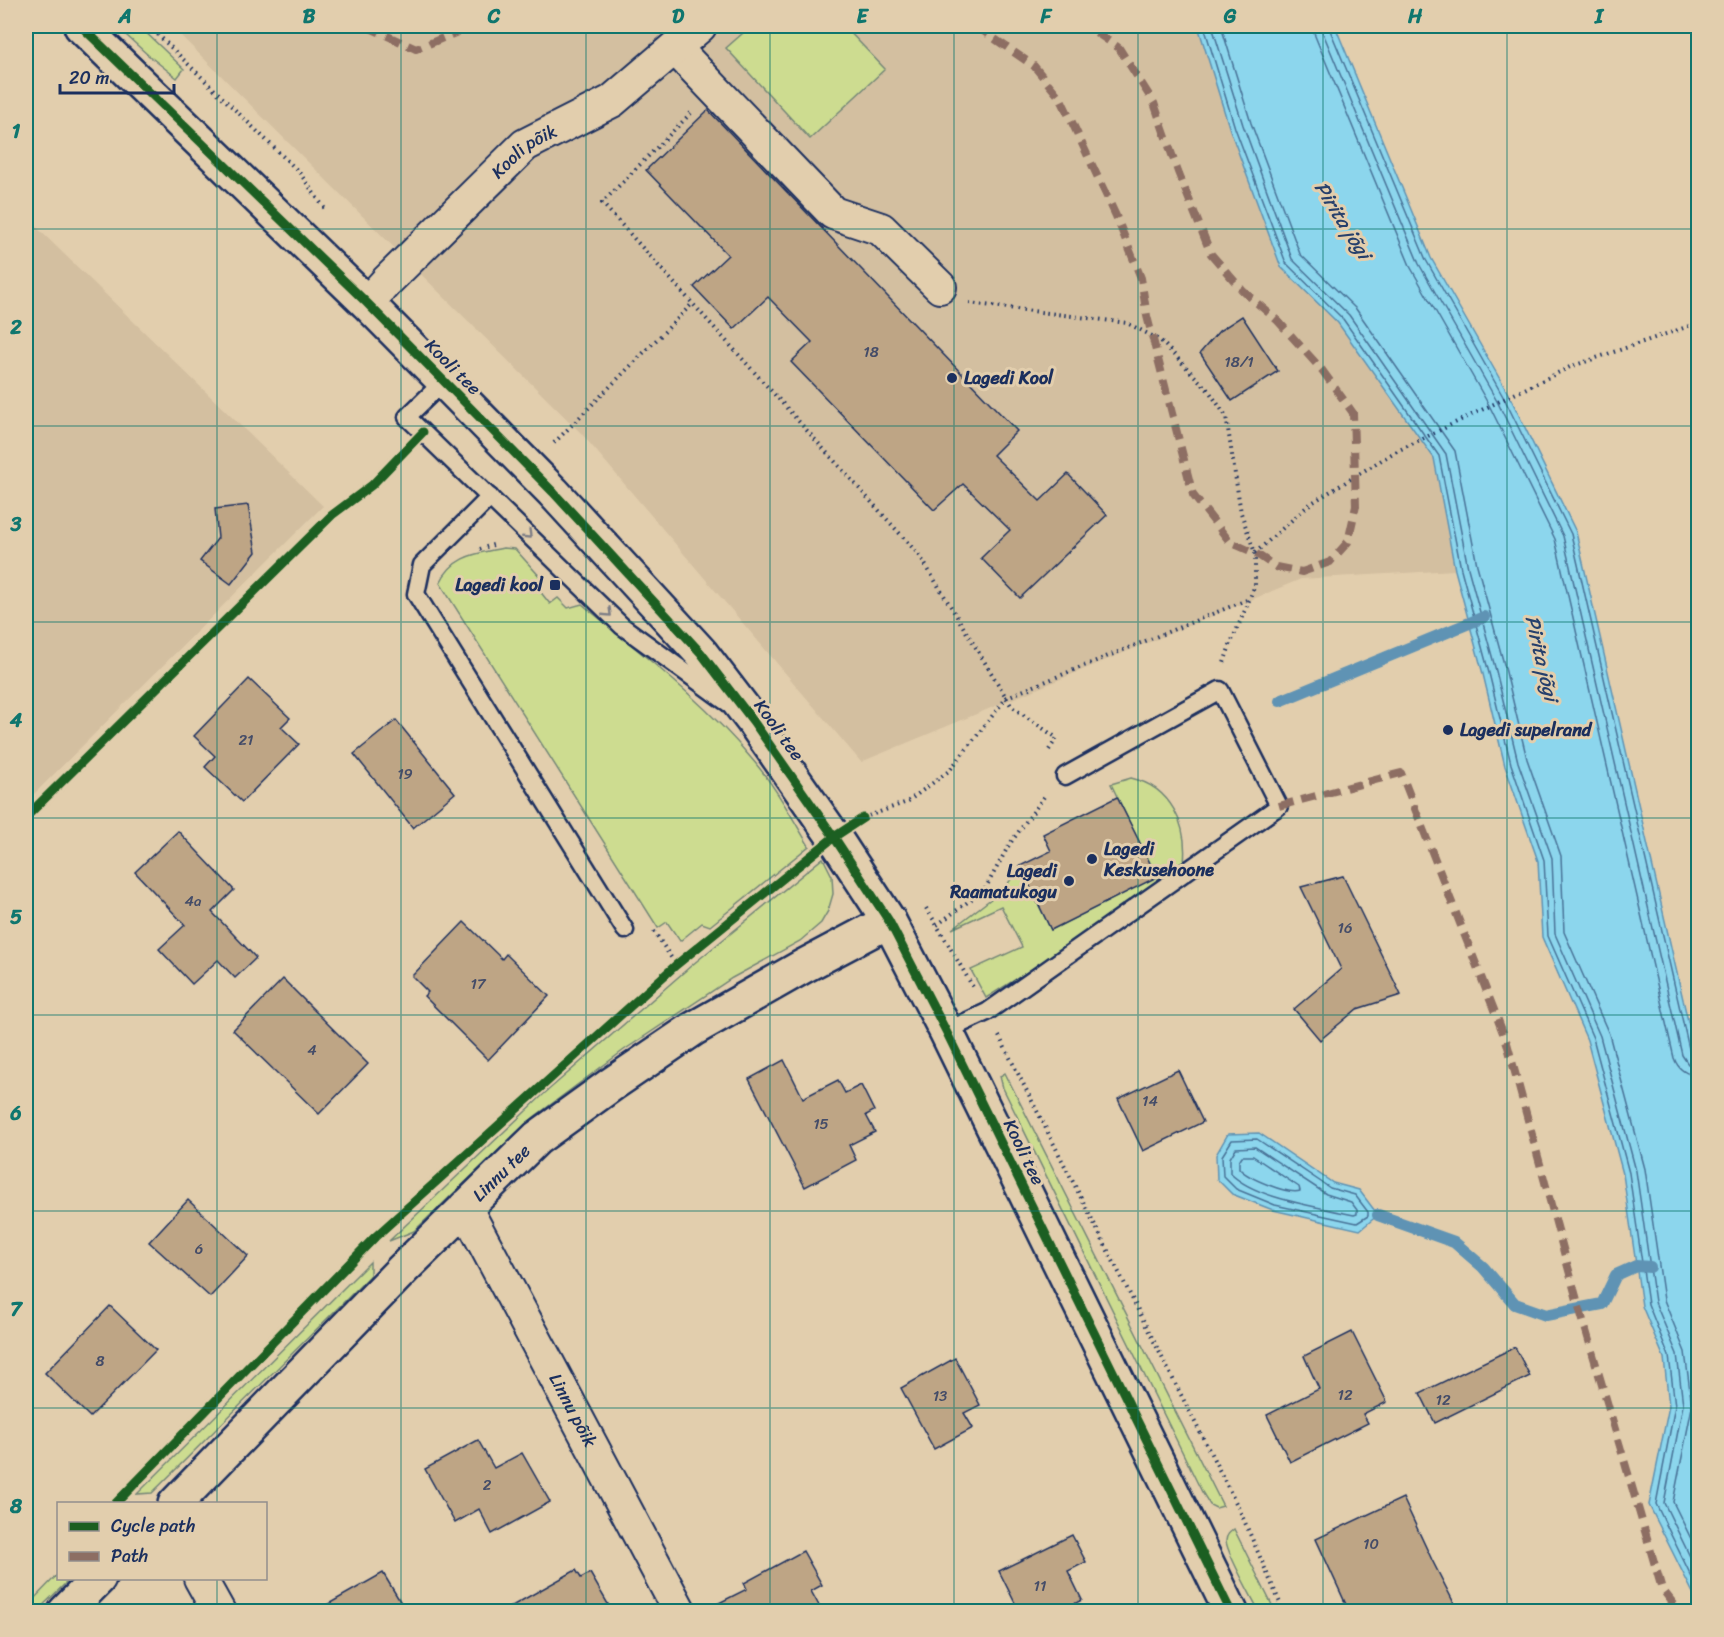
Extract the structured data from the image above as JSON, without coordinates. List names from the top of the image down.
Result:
{
  "streets": {
    "street": [
      "Kooli põik",
      "Kooli tee",
      "Linnu tee",
      "Linnu põik"
    ]
  },
  "crossings": [
    ["Kooli põik", "Kooli tee"],
    ["Kooli tee", "Linnu tee"],
    ["Linnu tee", "Linnu põik"]
  ],
  "water": ["Pirita jõgi"],
  "places": {
    "other": [
      "Lagedi Kool",
      "Lagedi supelrand",
      "Lagedi Keskusehoone",
      "Lagedi Raamatukogu"
    ],
    "transit": ["Lagedi kool"]
  },
  "house_numbers": [
    "18",
    "18/1",
    "21",
    "19",
    "4a",
    "16",
    "17",
    "4",
    "14",
    "15",
    "6",
    "8",
    "12",
    "13",
    "12",
    "2",
    "10",
    "11"
  ],
  "legend": ["Cycle path", "Path"],
  "scale_bar": "20 m",
  "grid": {
    "columns": [
      "A",
      "B",
      "C",
      "D",
      "E",
      "F",
      "G",
      "H",
      "I"
    ],
    "rows": [
      "1",
      "2",
      "3",
      "4",
      "5",
      "6",
      "7",
      "8"
    ]
  }
}
